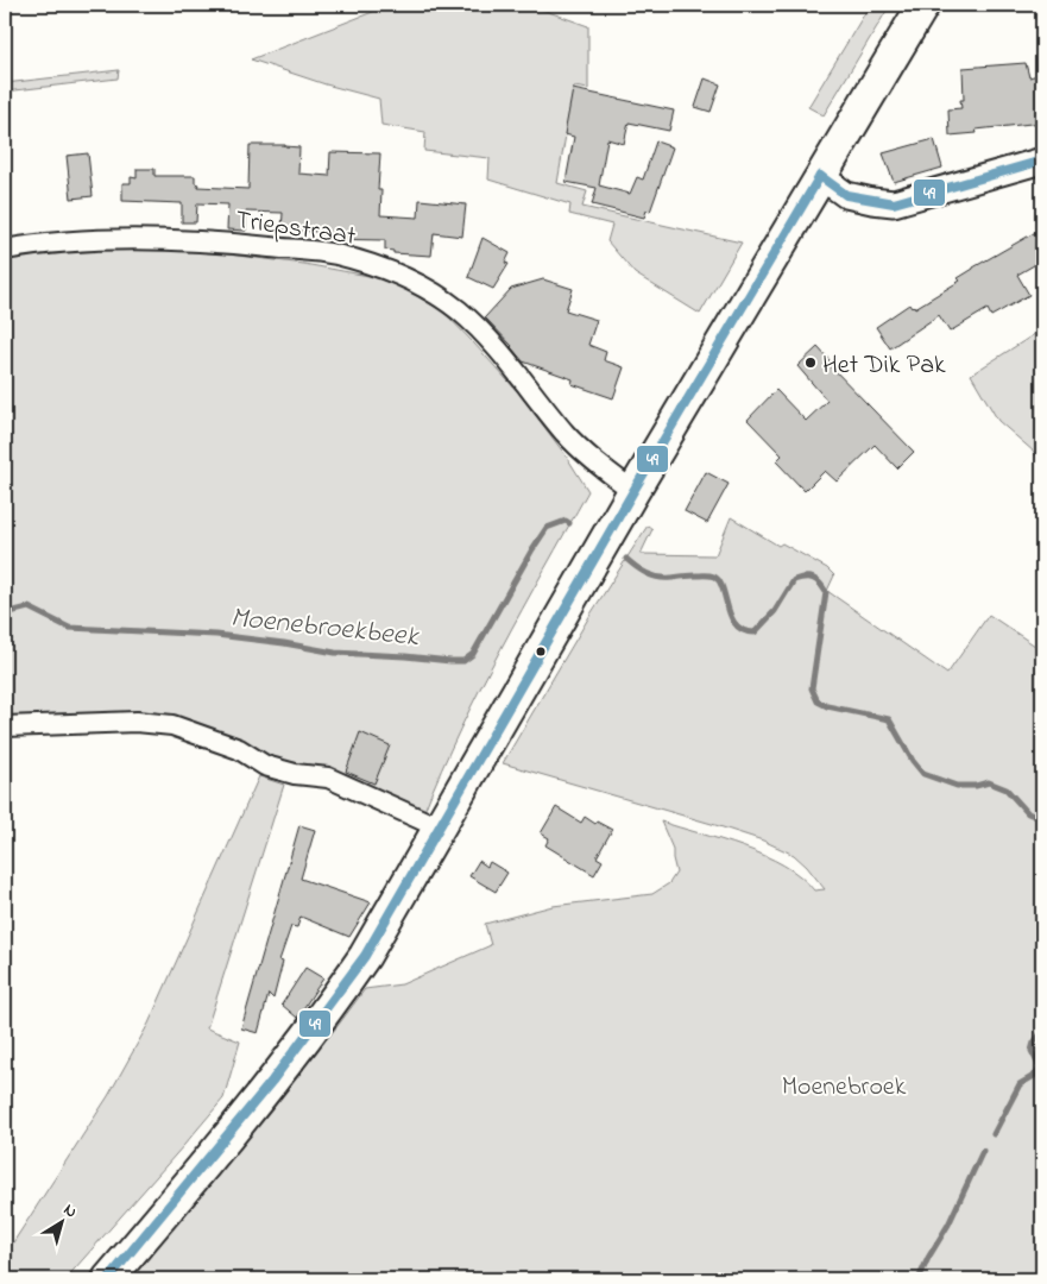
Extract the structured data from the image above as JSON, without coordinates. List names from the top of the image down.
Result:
{
  "streets": {
    "street": ["Triepstraat"]
  },
  "water": ["Moenebroekbeek"],
  "parks": ["Moenebroek"],
  "places": ["Het Dik Pak"],
  "lines": ["transit line 49"],
  "north": "top right"
}
